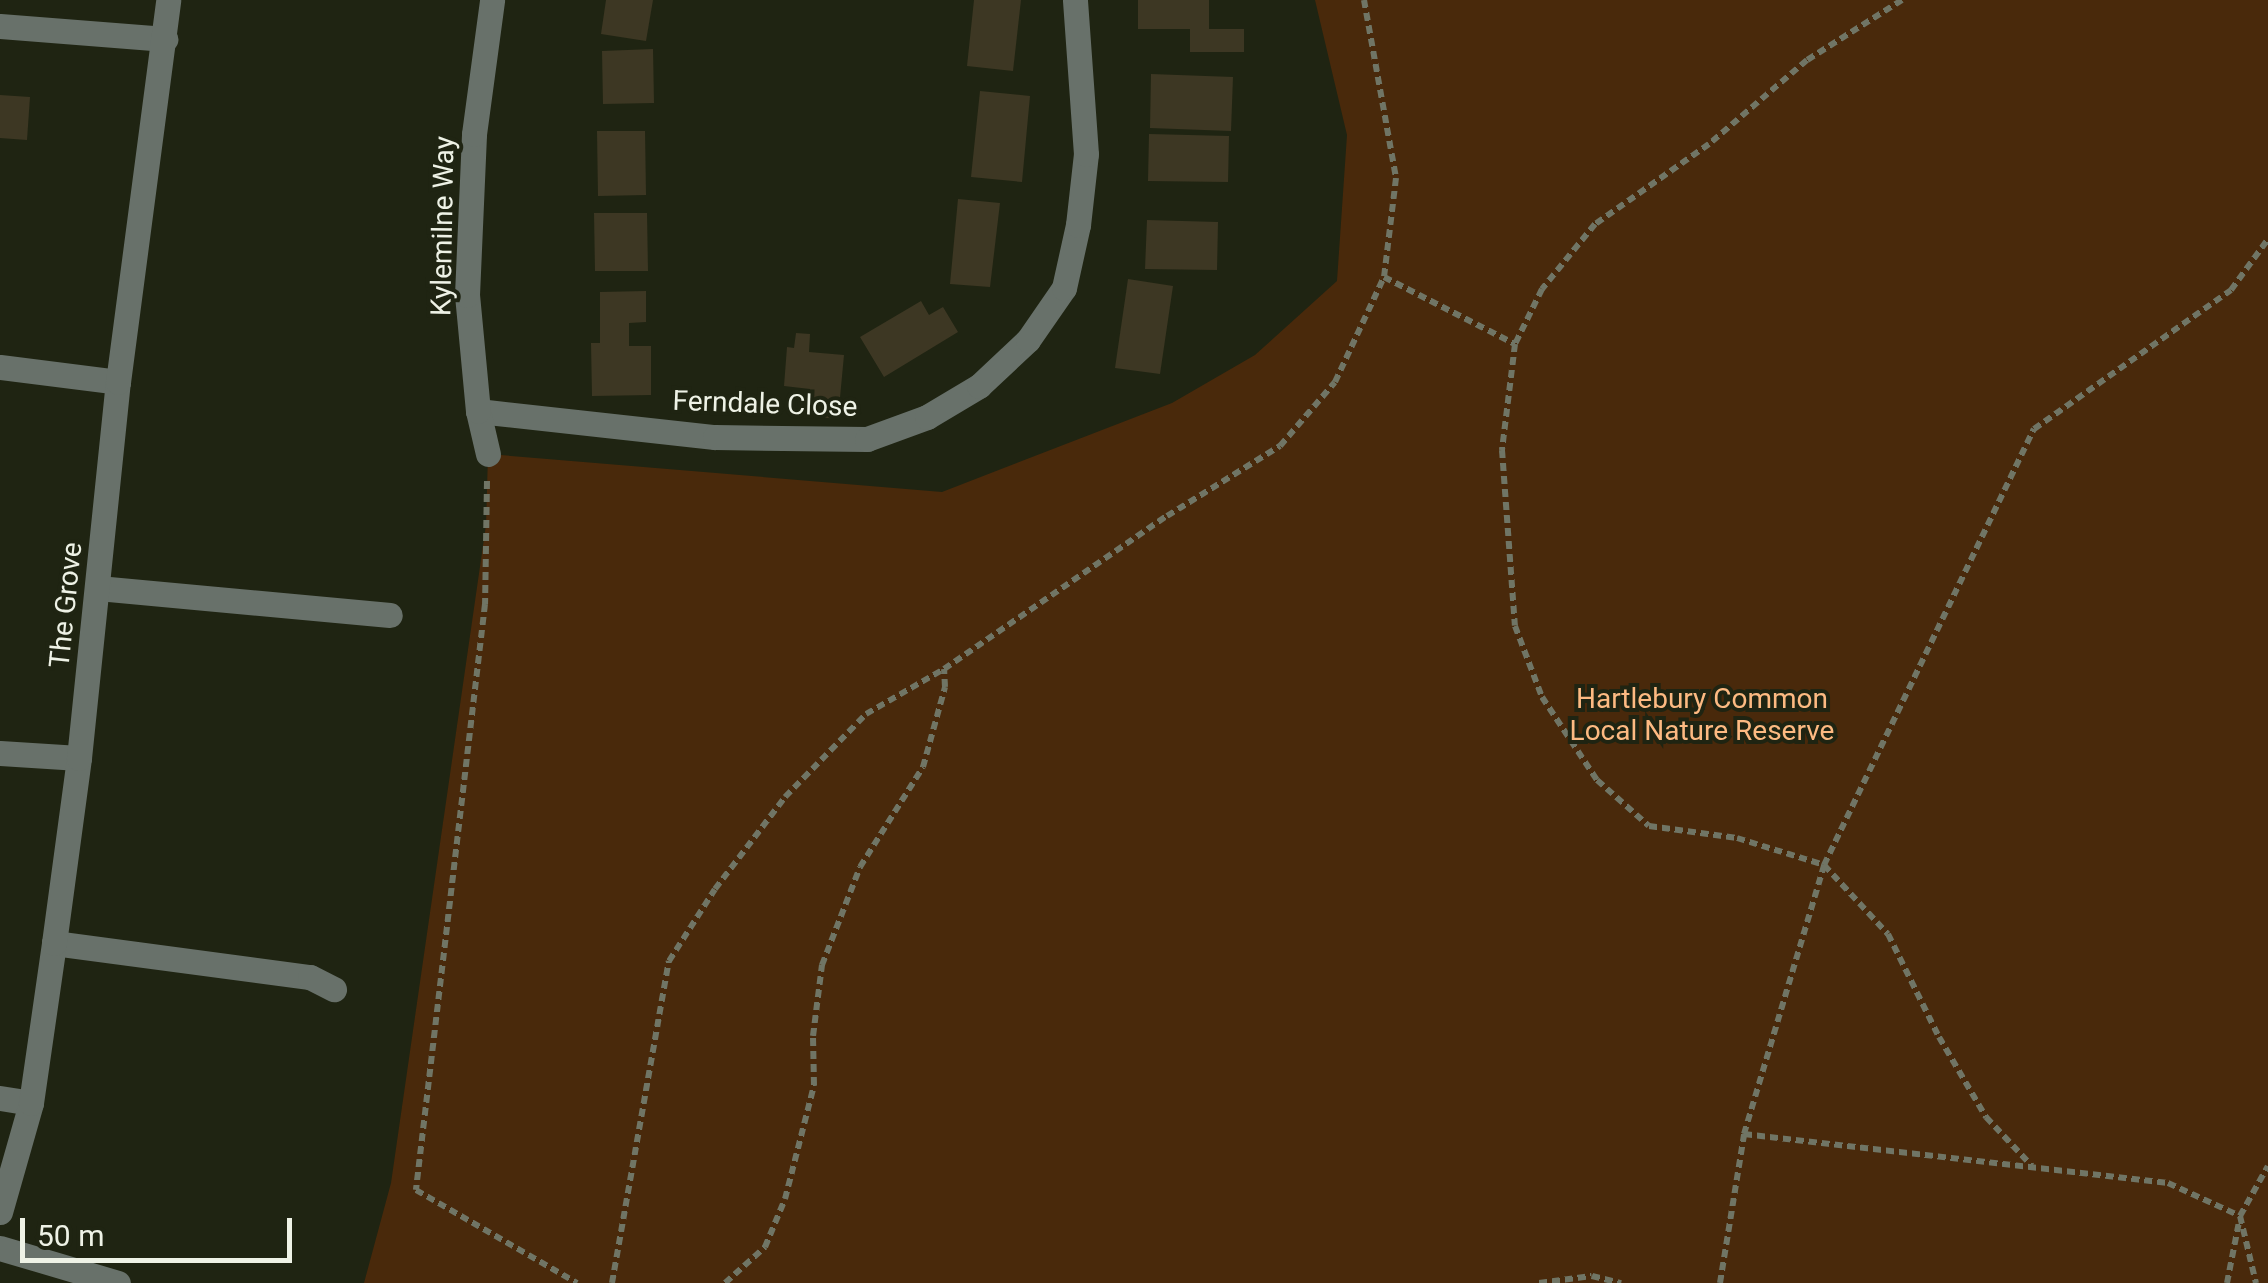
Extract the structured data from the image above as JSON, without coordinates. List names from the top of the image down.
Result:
{
  "streets": {
    "street": ["Kylemilne Way", "Ferndale Close", "The Grove"]
  },
  "crossings": [
    ["Kylemilne Way", "Ferndale Close"]
  ],
  "parks": ["Hartlebury Common Local Nature Reserve"],
  "scale_bar": "50 m"
}
